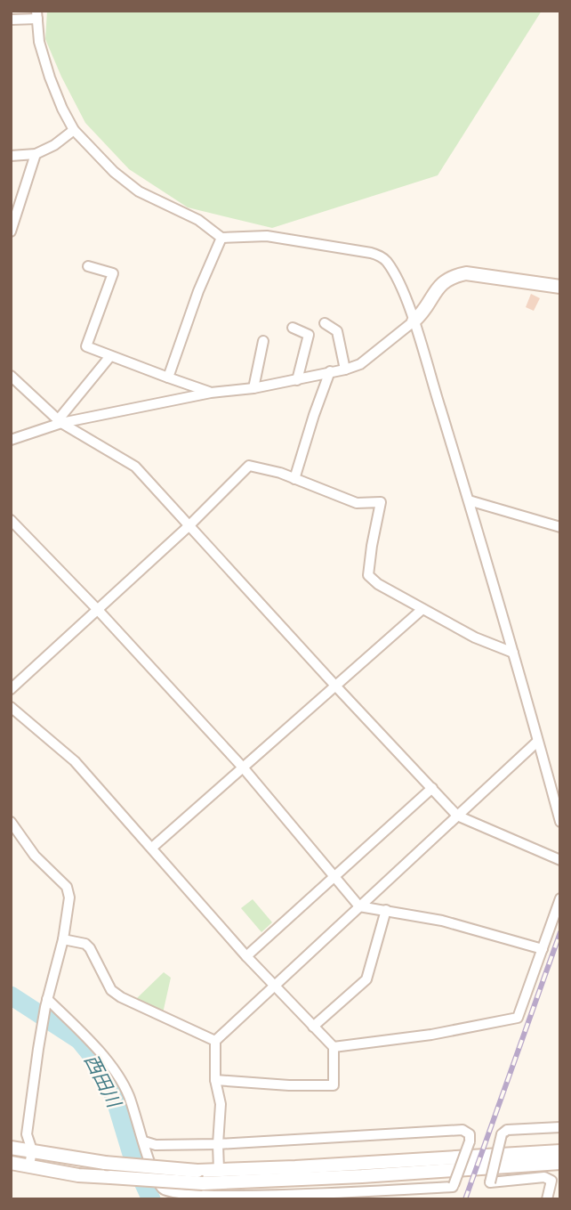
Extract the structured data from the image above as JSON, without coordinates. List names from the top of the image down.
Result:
{
  "water": ["西田川"]
}
